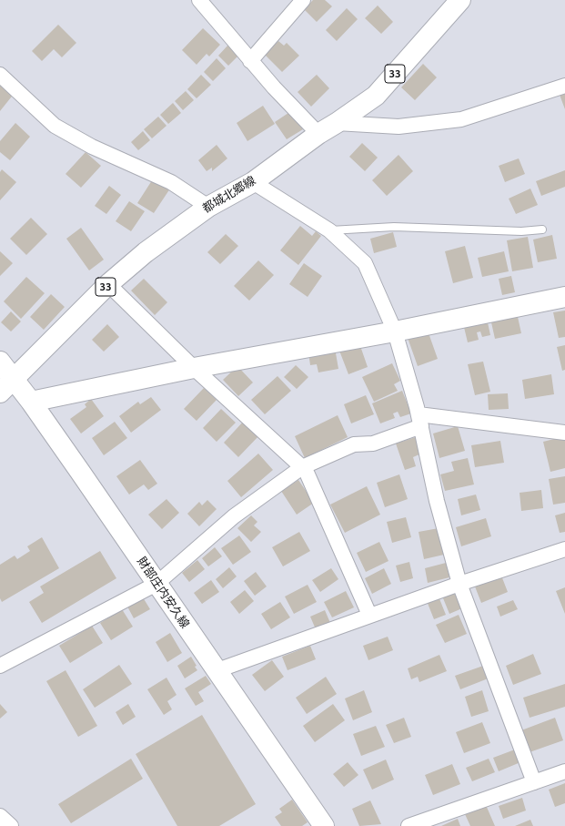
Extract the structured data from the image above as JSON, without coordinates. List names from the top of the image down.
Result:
{
  "streets": {
    "main road": ["33", "都城北郷線", "財部庄内安久線"]
  },
  "crossings": [
    ["都城北郷線", "財部庄内安久線"]
  ]
}
